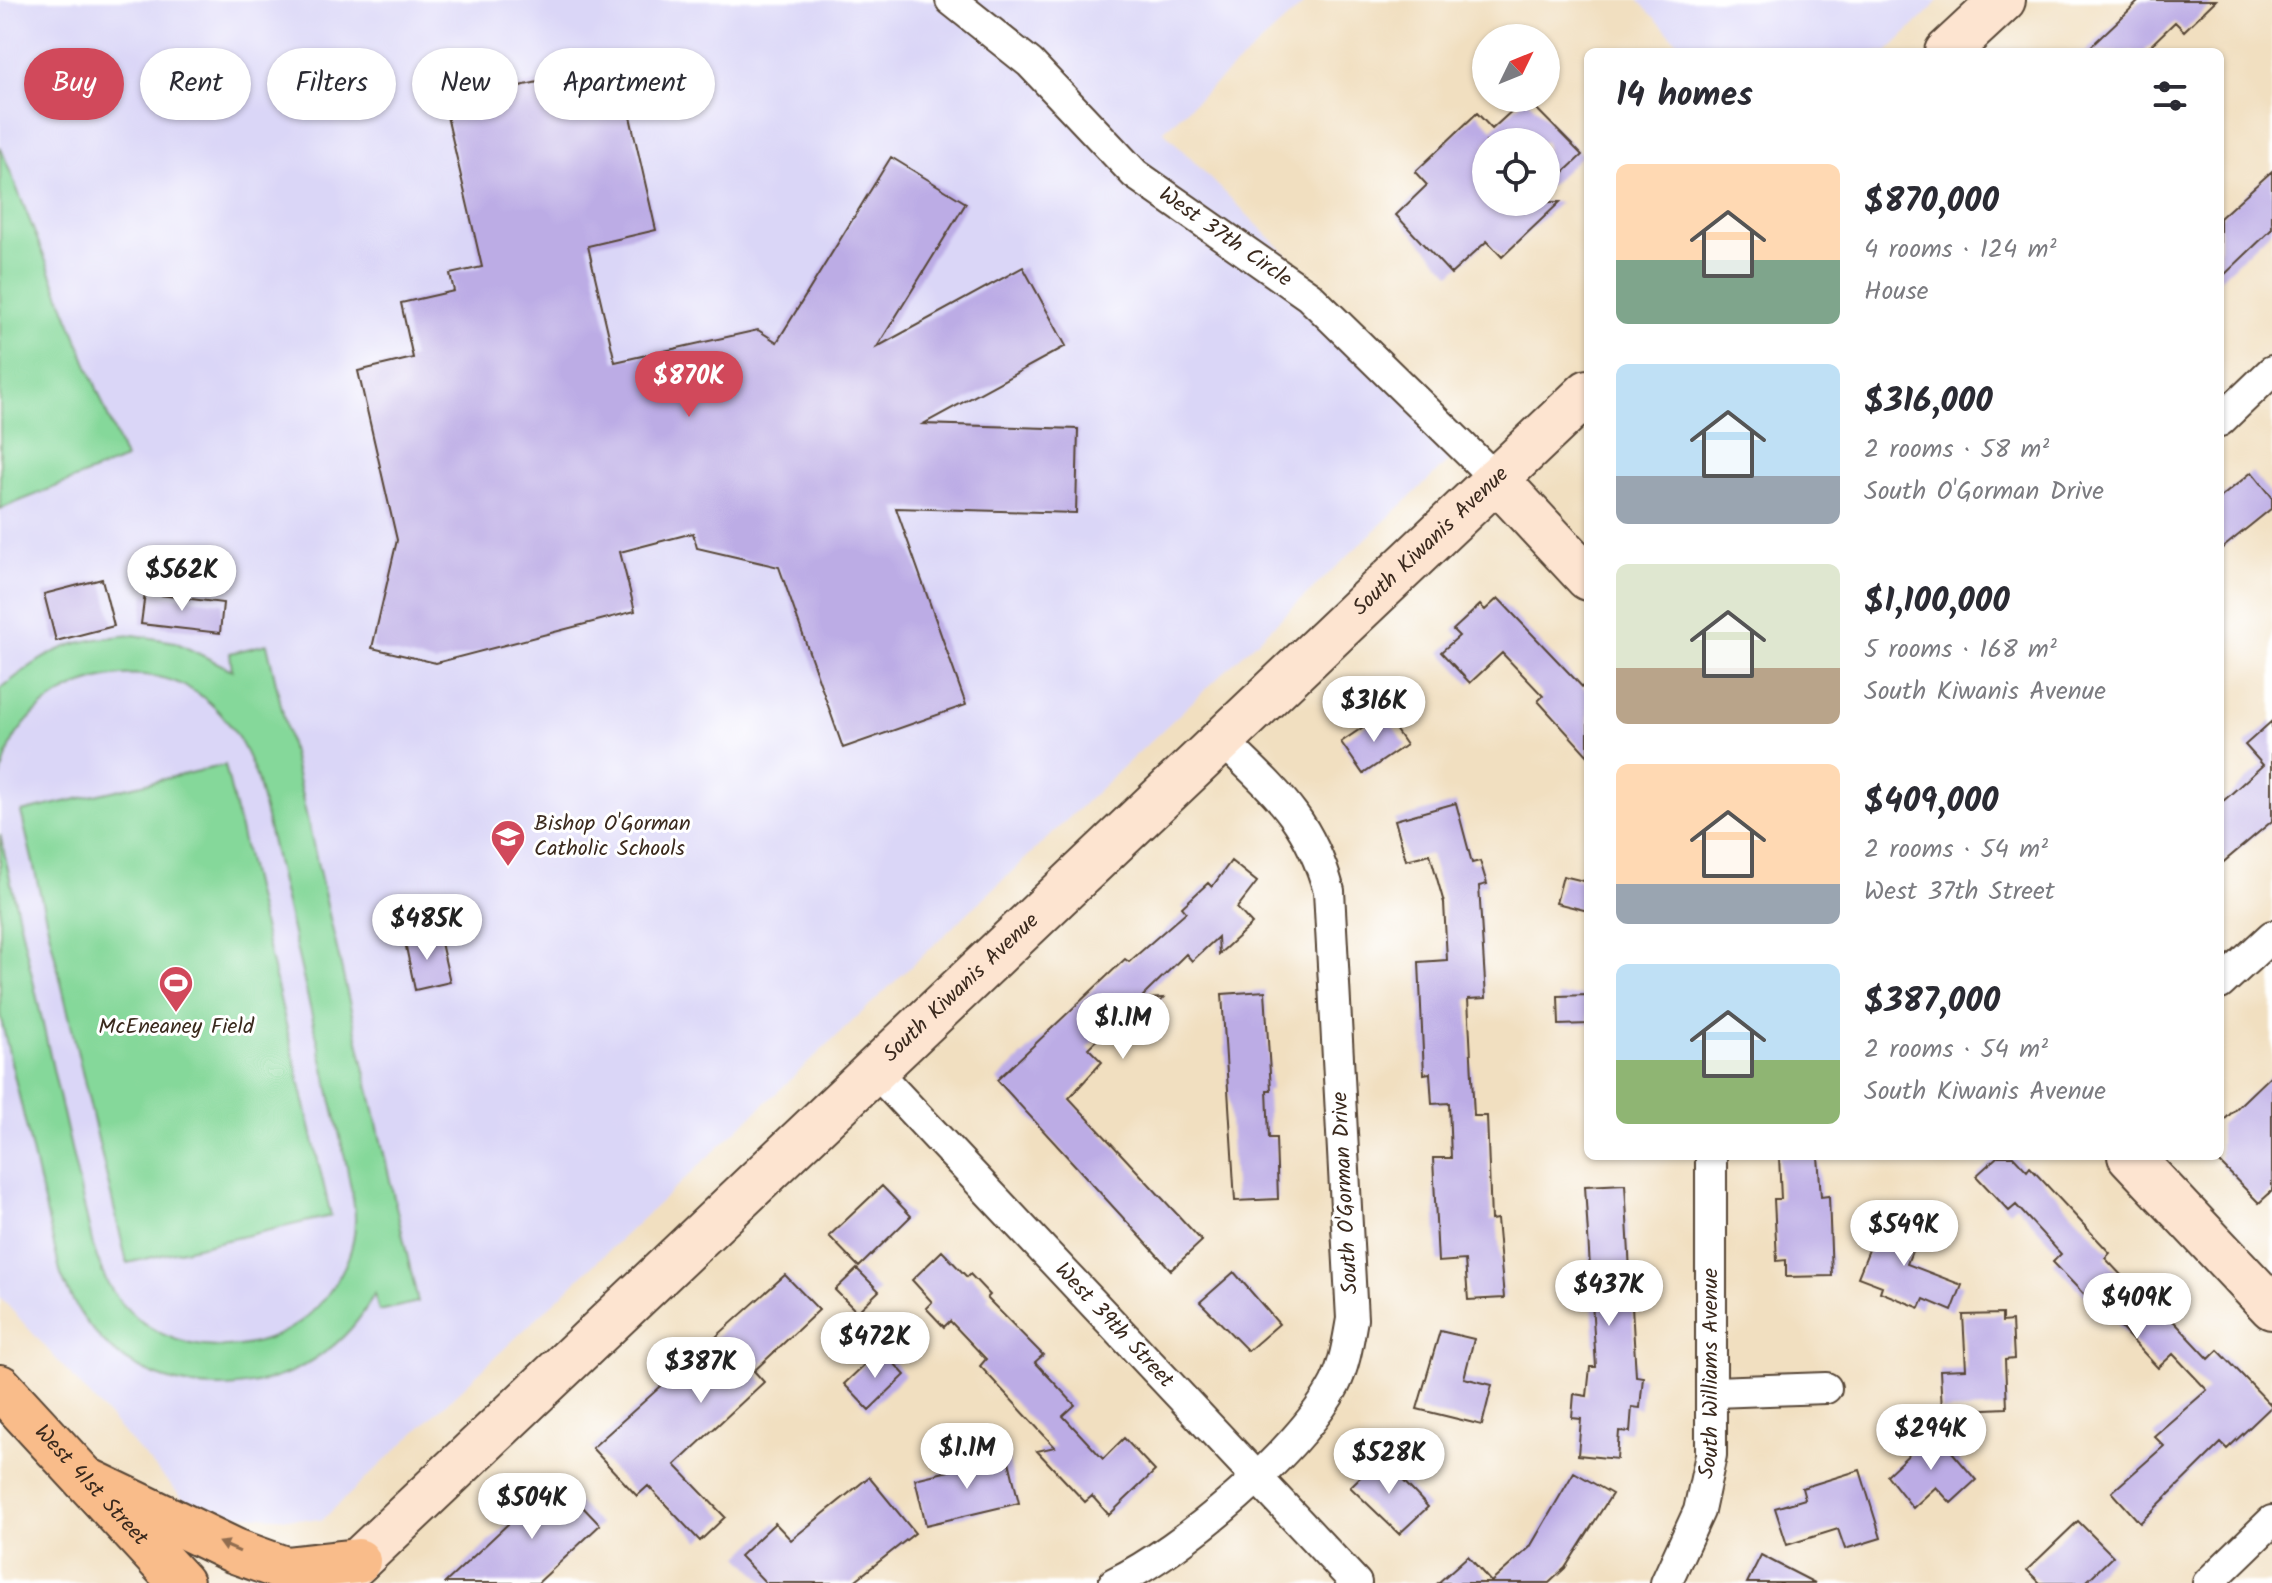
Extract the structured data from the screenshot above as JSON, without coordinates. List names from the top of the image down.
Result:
{
  "streets": {
    "main road": ["South Kiwanis Avenue", "West 41st Street"],
    "street": [
      "West 37th Circle",
      "South O'Gorman Drive",
      "West 39th Street",
      "South Williams Avenue"
    ]
  },
  "crossings": [
    ["West 37th Circle", "South Kiwanis Avenue"],
    ["South Kiwanis Avenue", "South O'Gorman Drive"],
    ["South Kiwanis Avenue", "West 39th Street"],
    ["South O'Gorman Drive", "West 39th Street"]
  ],
  "places": {
    "school or university": ["Bishop O'Gorman Catholic Schools"],
    "sports": ["McEneaney Field"]
  },
  "north": "top right",
  "page": {
    "chip": [
      "Buy",
      "Rent",
      "Filters",
      "New",
      "Apartment"
    ],
    "heading": "14 homes",
    "list": [
      {
        "name": "$870,000",
        "note": "4 rooms · 124 m² · House"
      },
      {
        "name": "$316,000",
        "note": "2 rooms · 58 m² · South O'Gorman Drive"
      },
      {
        "name": "$1,100,000",
        "note": "5 rooms · 168 m² · South Kiwanis Avenue"
      },
      {
        "name": "$409,000",
        "note": "2 rooms · 54 m² · West 37th Street"
      },
      {
        "name": "$387,000",
        "note": "2 rooms · 54 m² · South Kiwanis Avenue"
      }
    ],
    "price": [
      "$870K",
      "$562K",
      "$316K",
      "$485K",
      "$1.1M",
      "$549K",
      "$437K",
      "$409K",
      "$472K",
      "$387K",
      "$294K",
      "$1.1M",
      "$528K",
      "$504K"
    ]
  }
}
